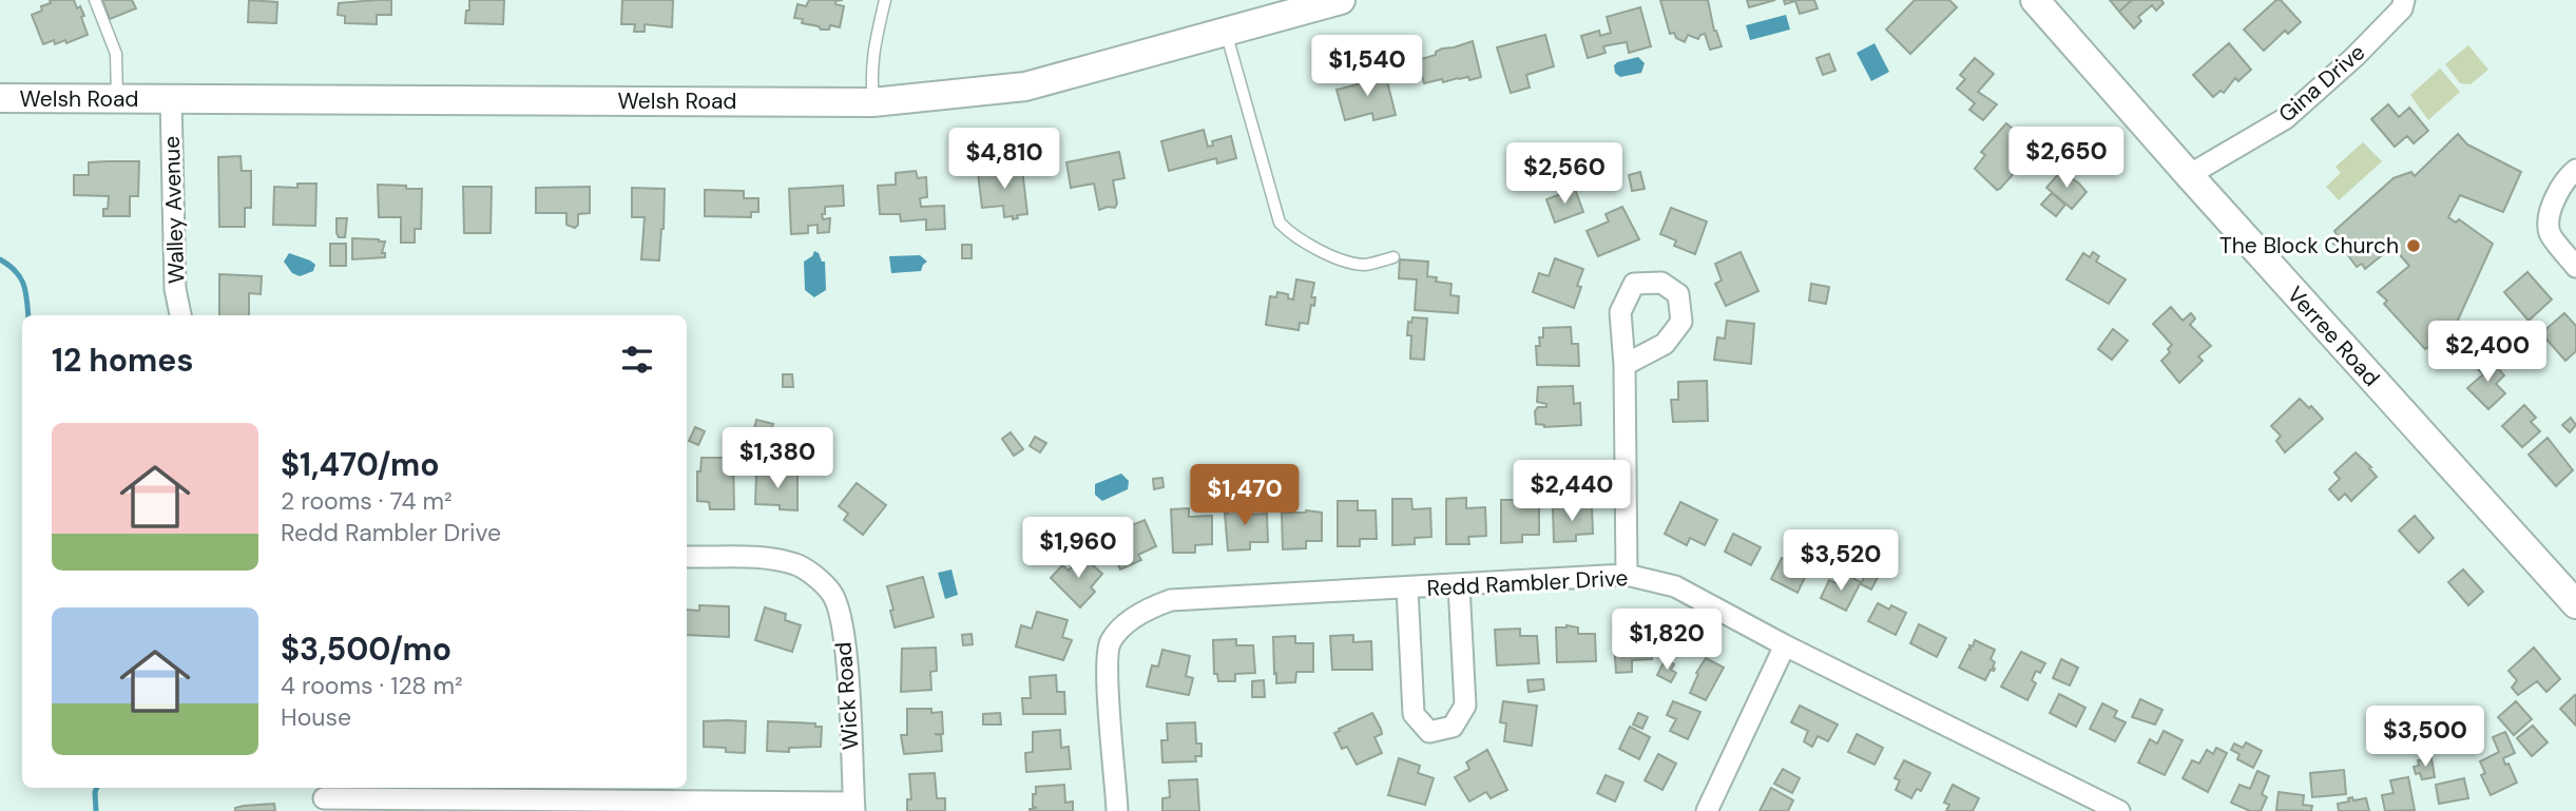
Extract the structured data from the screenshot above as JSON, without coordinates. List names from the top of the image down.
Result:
{
  "streets": {
    "main road": ["Welsh Road", "Verree Road"],
    "street": [
      "Gina Drive",
      "Walley Avenue",
      "Redd Rambler Drive",
      "Wick Road"
    ]
  },
  "crossings": [
    ["Gina Drive", "Verree Road"],
    ["Welsh Road", "Walley Avenue"]
  ],
  "places": ["The Block Church"],
  "page": {
    "price": [
      "$1,540",
      "$2,650",
      "$4,810",
      "$2,560",
      "$2,400",
      "$1,380",
      "$2,440",
      "$1,470",
      "$1,960",
      "$3,520",
      "$1,820",
      "$3,500"
    ],
    "heading": "12 homes",
    "list": [
      {
        "name": "$1,470/mo",
        "note": "2 rooms · 74 m² · Redd Rambler Drive"
      },
      {
        "name": "$3,500/mo",
        "note": "4 rooms · 128 m² · House"
      }
    ]
  }
}
